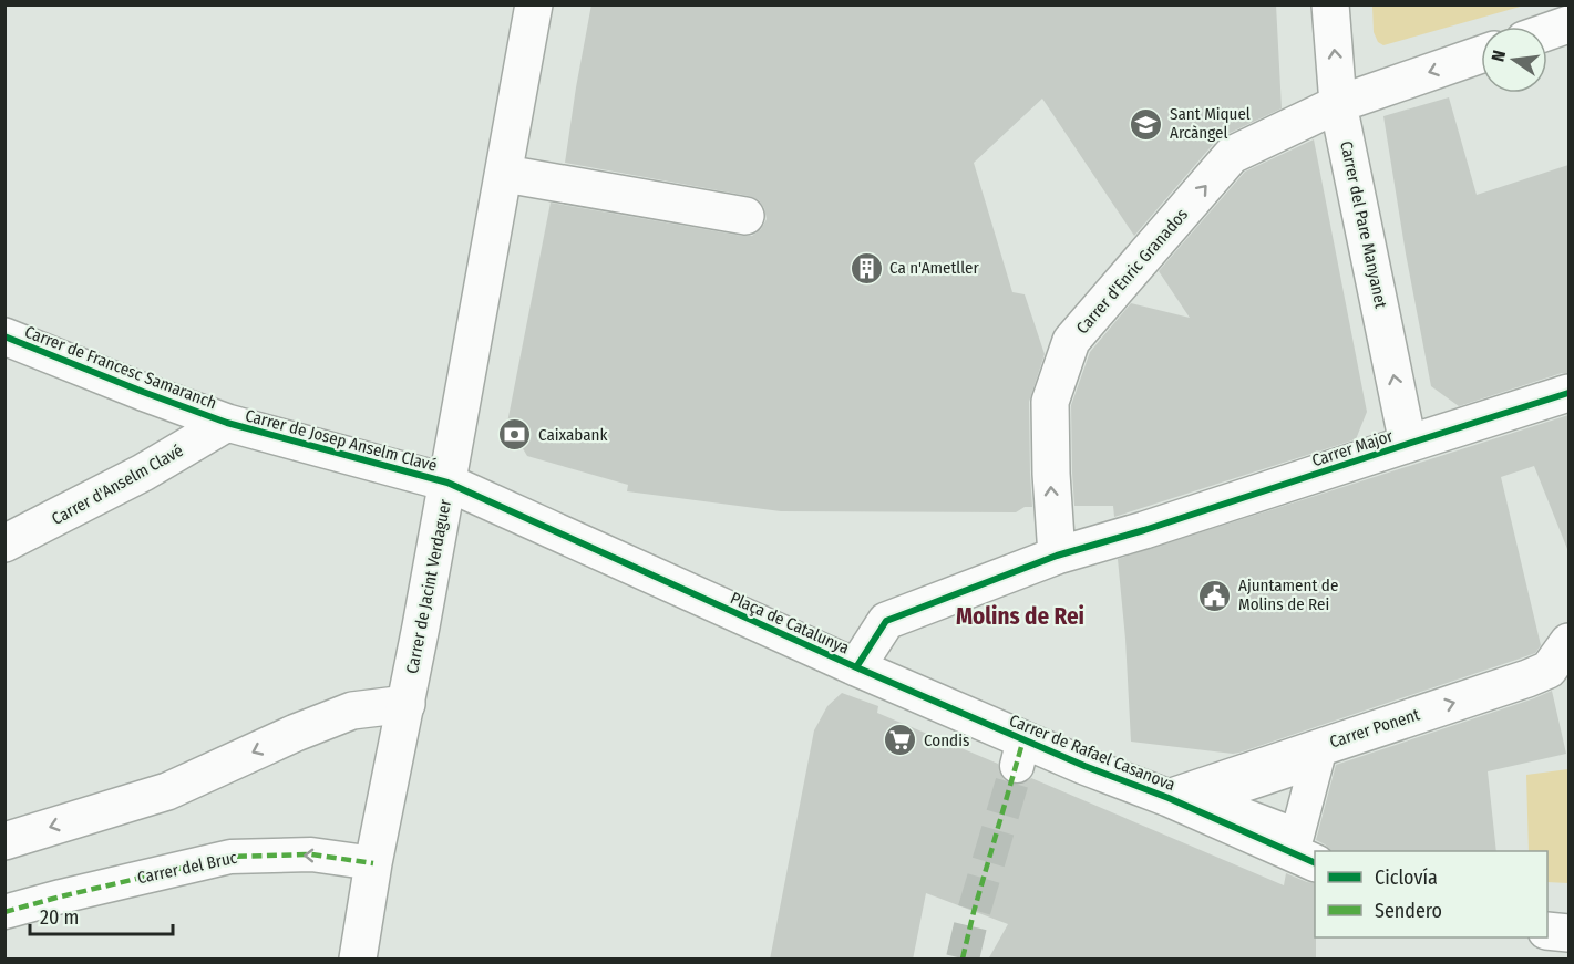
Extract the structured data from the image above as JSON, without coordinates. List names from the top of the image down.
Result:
{
  "streets": {
    "street": [
      "Carrer del Pare Manyanet",
      "Carrer d'Enric Granados",
      "Carrer de Francesc Samaranch",
      "Carrer de Josep Anselm Clavé",
      "Carrer Major",
      "Carrer d'Anselm Clavé",
      "Carrer de Jacint Verdaguer",
      "Plaça de Catalunya",
      "Carrer Ponent",
      "Carrer de Rafael Casanova",
      "Carrer del Bruc"
    ]
  },
  "crossings": [
    ["Carrer del Pare Manyanet", "Carrer d'Enric Granados"],
    ["Carrer del Pare Manyanet", "Carrer Major"],
    ["Carrer d'Enric Granados", "Plaça de Catalunya"],
    ["Carrer de Francesc Samaranch", "Carrer de Josep Anselm Clavé"],
    ["Carrer de Francesc Samaranch", "Carrer d'Anselm Clavé"],
    ["Carrer de Josep Anselm Clavé", "Carrer d'Anselm Clavé"],
    ["Carrer de Josep Anselm Clavé", "Carrer de Jacint Verdaguer"],
    ["Carrer de Josep Anselm Clavé", "Plaça de Catalunya"],
    ["Carrer Major", "Plaça de Catalunya"],
    ["Carrer de Jacint Verdaguer", "Plaça de Catalunya"],
    ["Carrer de Jacint Verdaguer", "Carrer del Bruc"],
    ["Plaça de Catalunya", "Carrer de Rafael Casanova"],
    ["Carrer Ponent", "Carrer de Rafael Casanova"]
  ],
  "one_way": ["Carrer del Pare Manyanet", "Carrer Ponent"],
  "districts": ["Molins de Rei"],
  "places": {
    "school or university": ["Sant Miquel Arcàngel"],
    "building": ["Ca n'Ametller"],
    "bank": ["Caixabank"],
    "public building": ["Ajuntament de Molins de Rei"],
    "supermarket": ["Condis"]
  },
  "legend": ["Ciclovía", "Sendero"],
  "scale_bar": "20 m",
  "north": "left"
}
